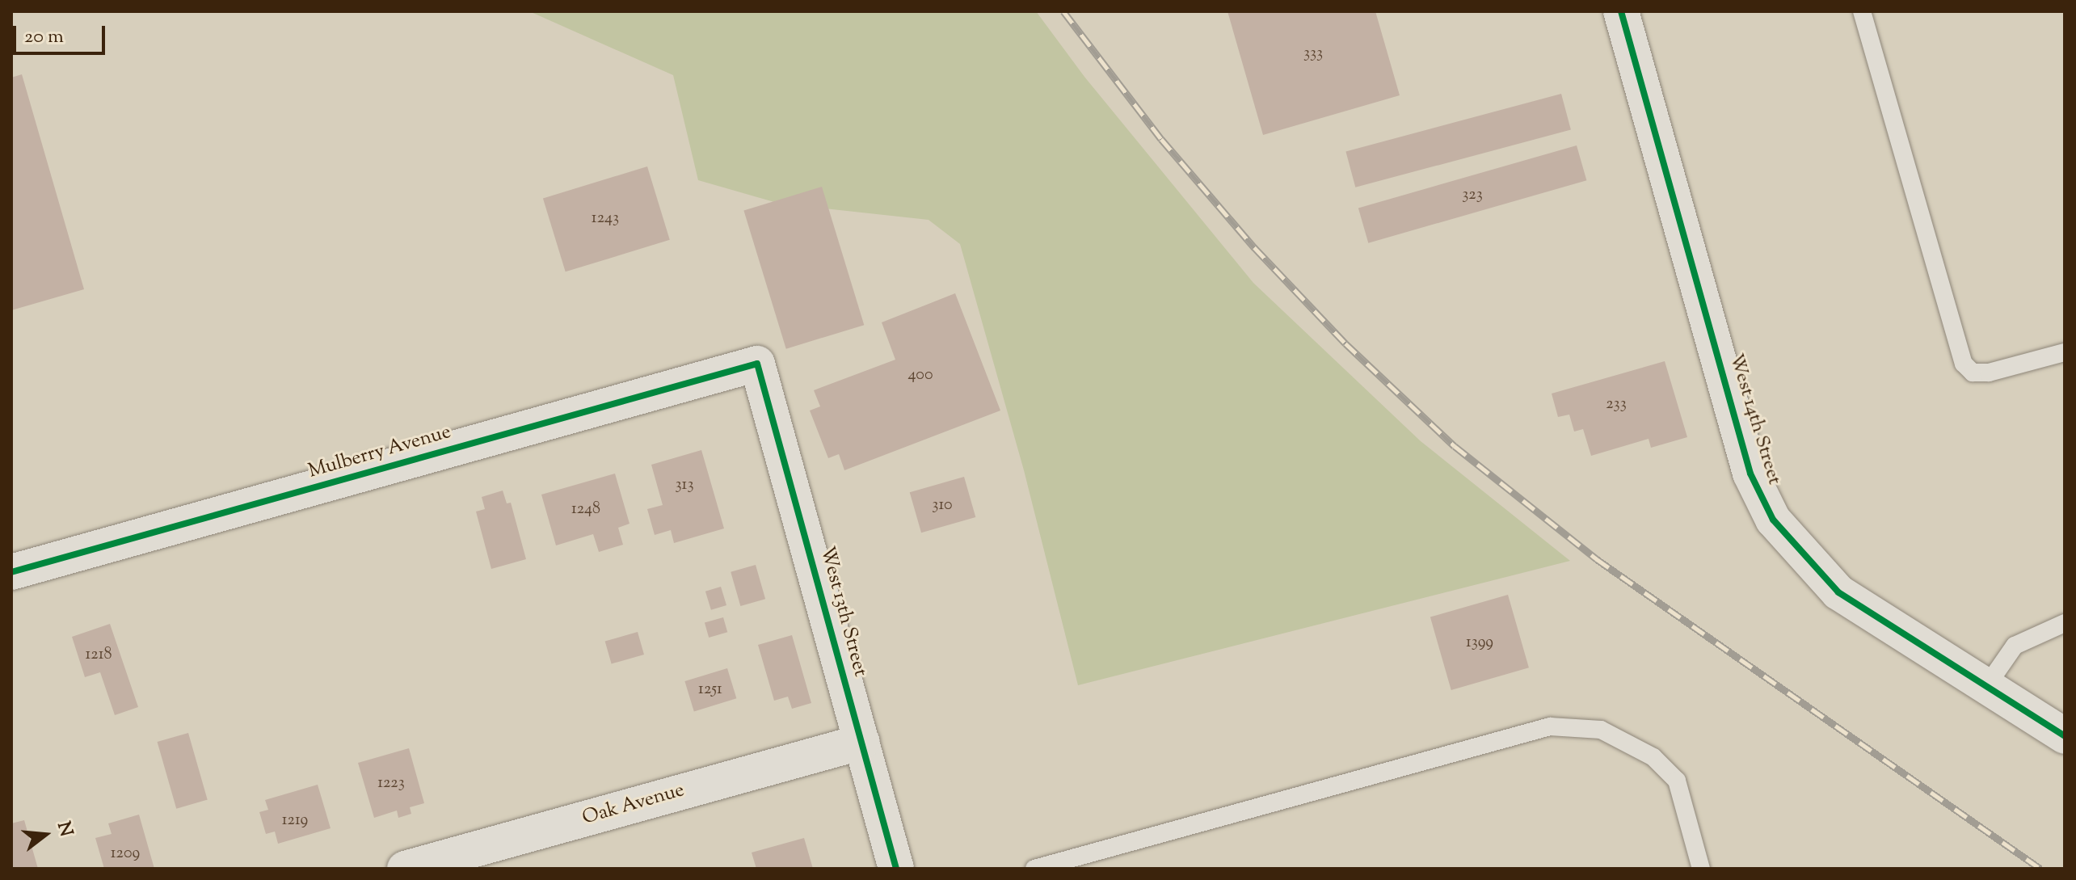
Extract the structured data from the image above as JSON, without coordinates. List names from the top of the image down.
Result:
{
  "streets": {
    "street": [
      "West 14th Street",
      "Mulberry Avenue",
      "West 13th Street",
      "Oak Avenue"
    ]
  },
  "crossings": [
    ["Mulberry Avenue", "West 13th Street"],
    ["West 13th Street", "Oak Avenue"]
  ],
  "house_numbers": [
    "333",
    "323",
    "1243",
    "400",
    "233",
    "313",
    "310",
    "1248",
    "1399",
    "1218",
    "1251",
    "1223",
    "1219",
    "1209"
  ],
  "scale_bar": "20 m",
  "north": "right"
}
